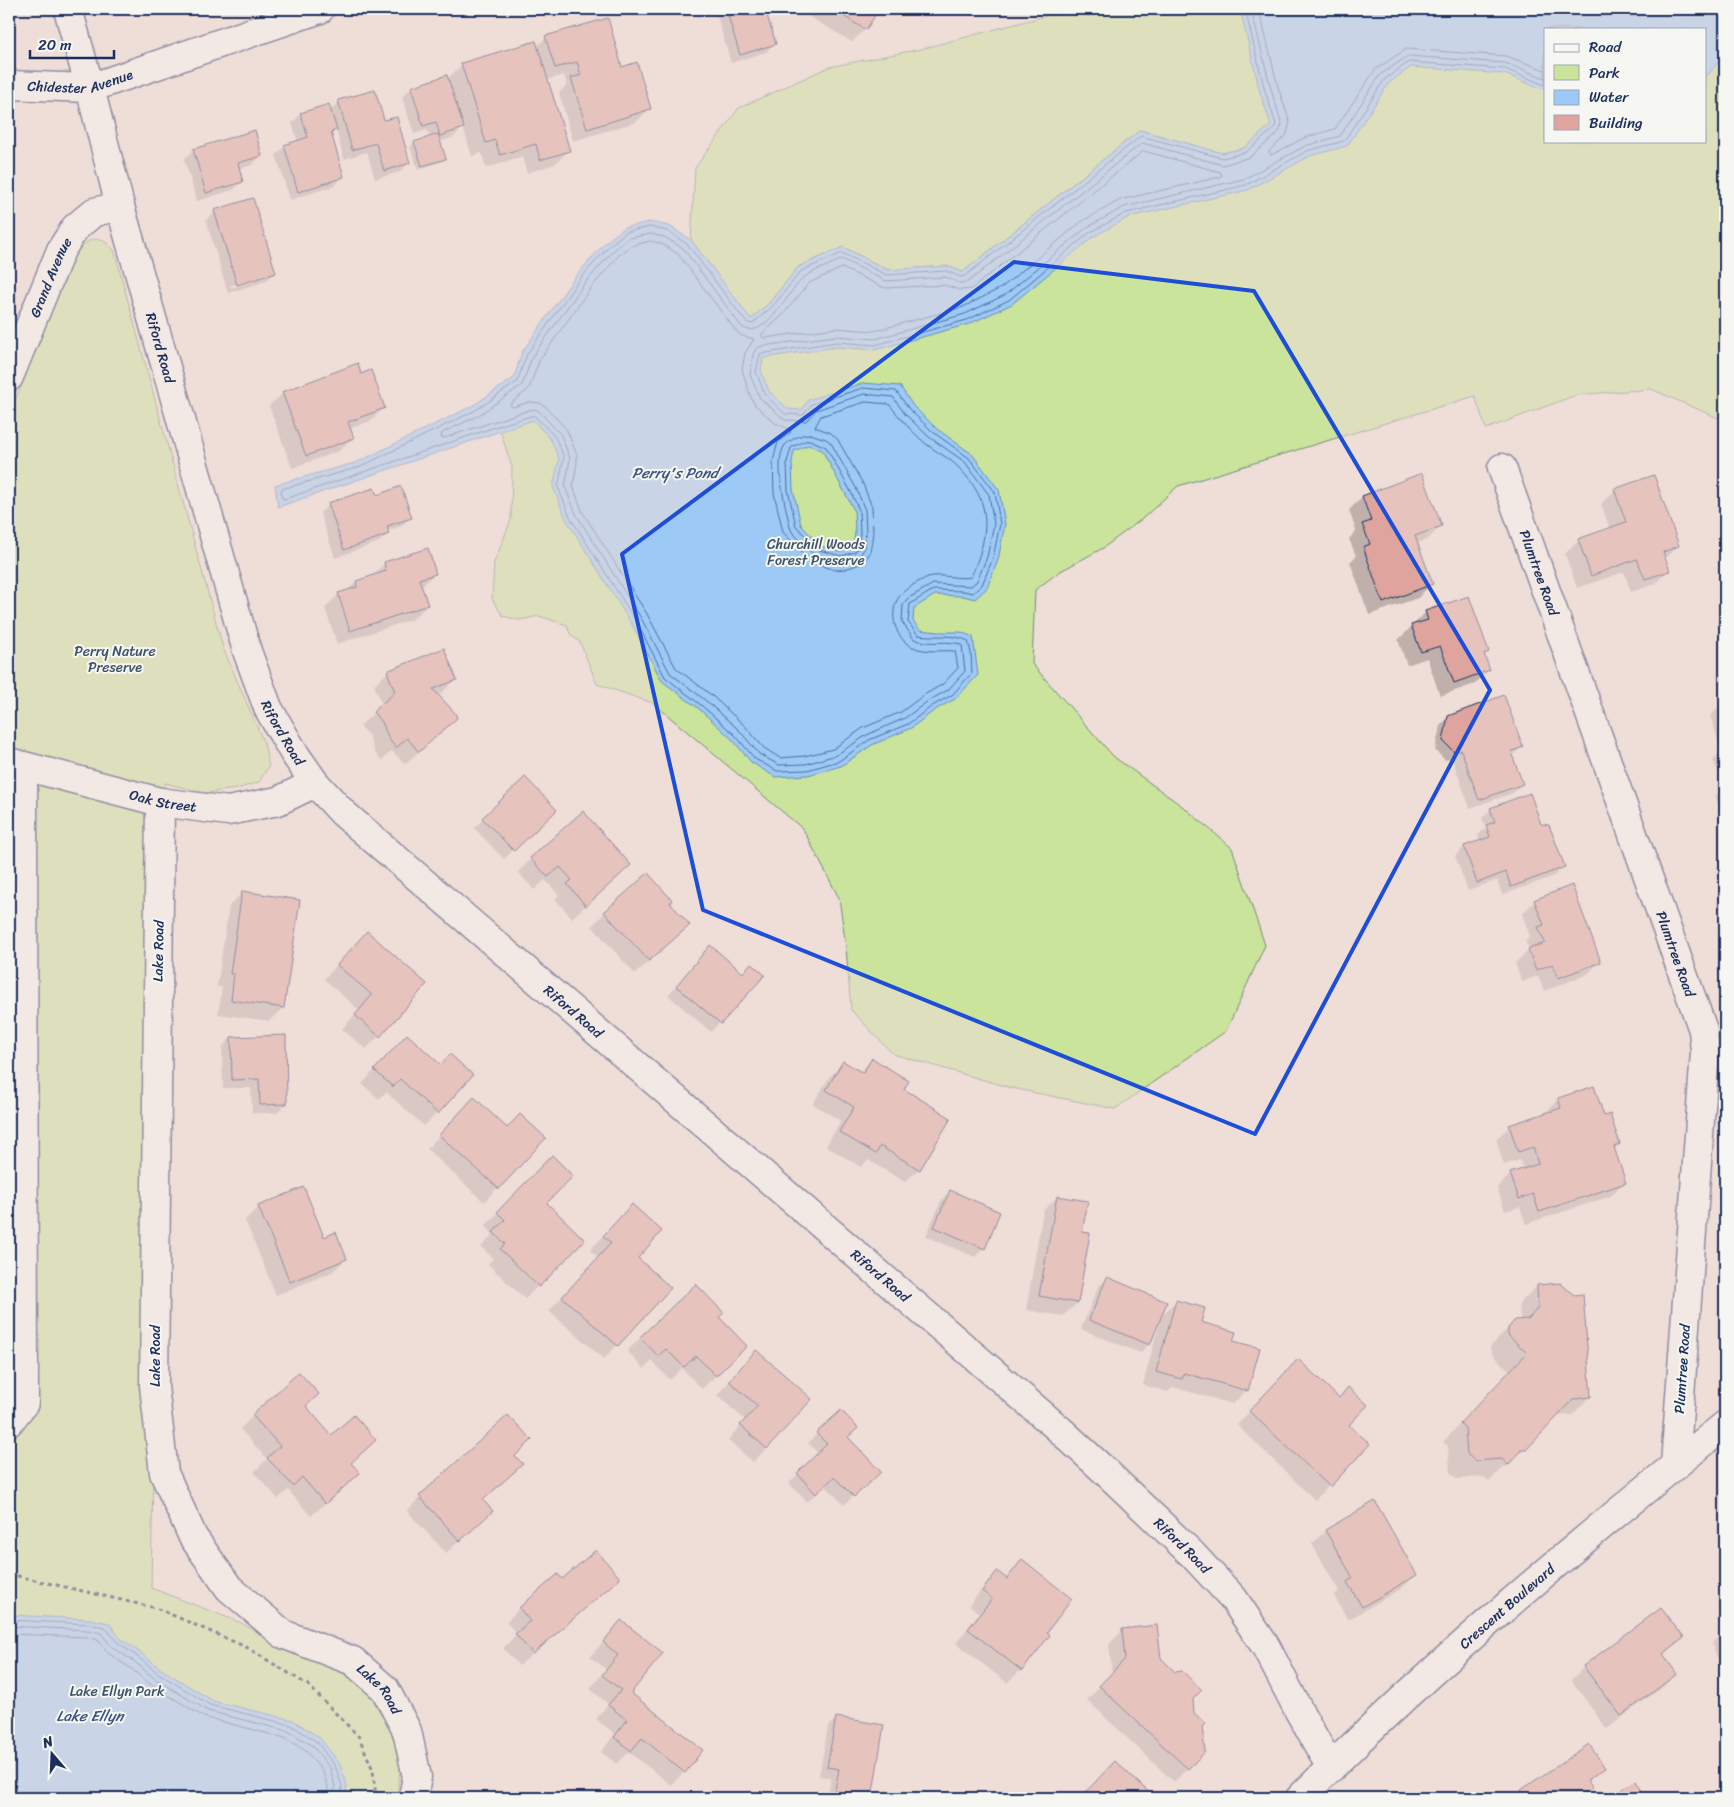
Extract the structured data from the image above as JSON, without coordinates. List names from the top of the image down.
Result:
{
  "streets": {
    "street": [
      "Chidester Avenue",
      "Grand Avenue",
      "Riford Road",
      "Plumtree Road",
      "Oak Street",
      "Lake Road",
      "Crescent Boulevard"
    ]
  },
  "crossings": [
    ["Chidester Avenue", "Riford Road"],
    ["Grand Avenue", "Riford Road"],
    ["Riford Road", "Oak Street"],
    ["Riford Road", "Crescent Boulevard"],
    ["Plumtree Road", "Crescent Boulevard"],
    ["Oak Street", "Lake Road"]
  ],
  "water": ["Perry's Pond", "Lake Ellyn"],
  "parks": ["Churchill Woods Forest Preserve", "Perry Nature Preserve", "Lake Ellyn Park"],
  "legend": [
    "Road",
    "Park",
    "Water",
    "Building"
  ],
  "scale_bar": "20 m",
  "north": "top"
}
